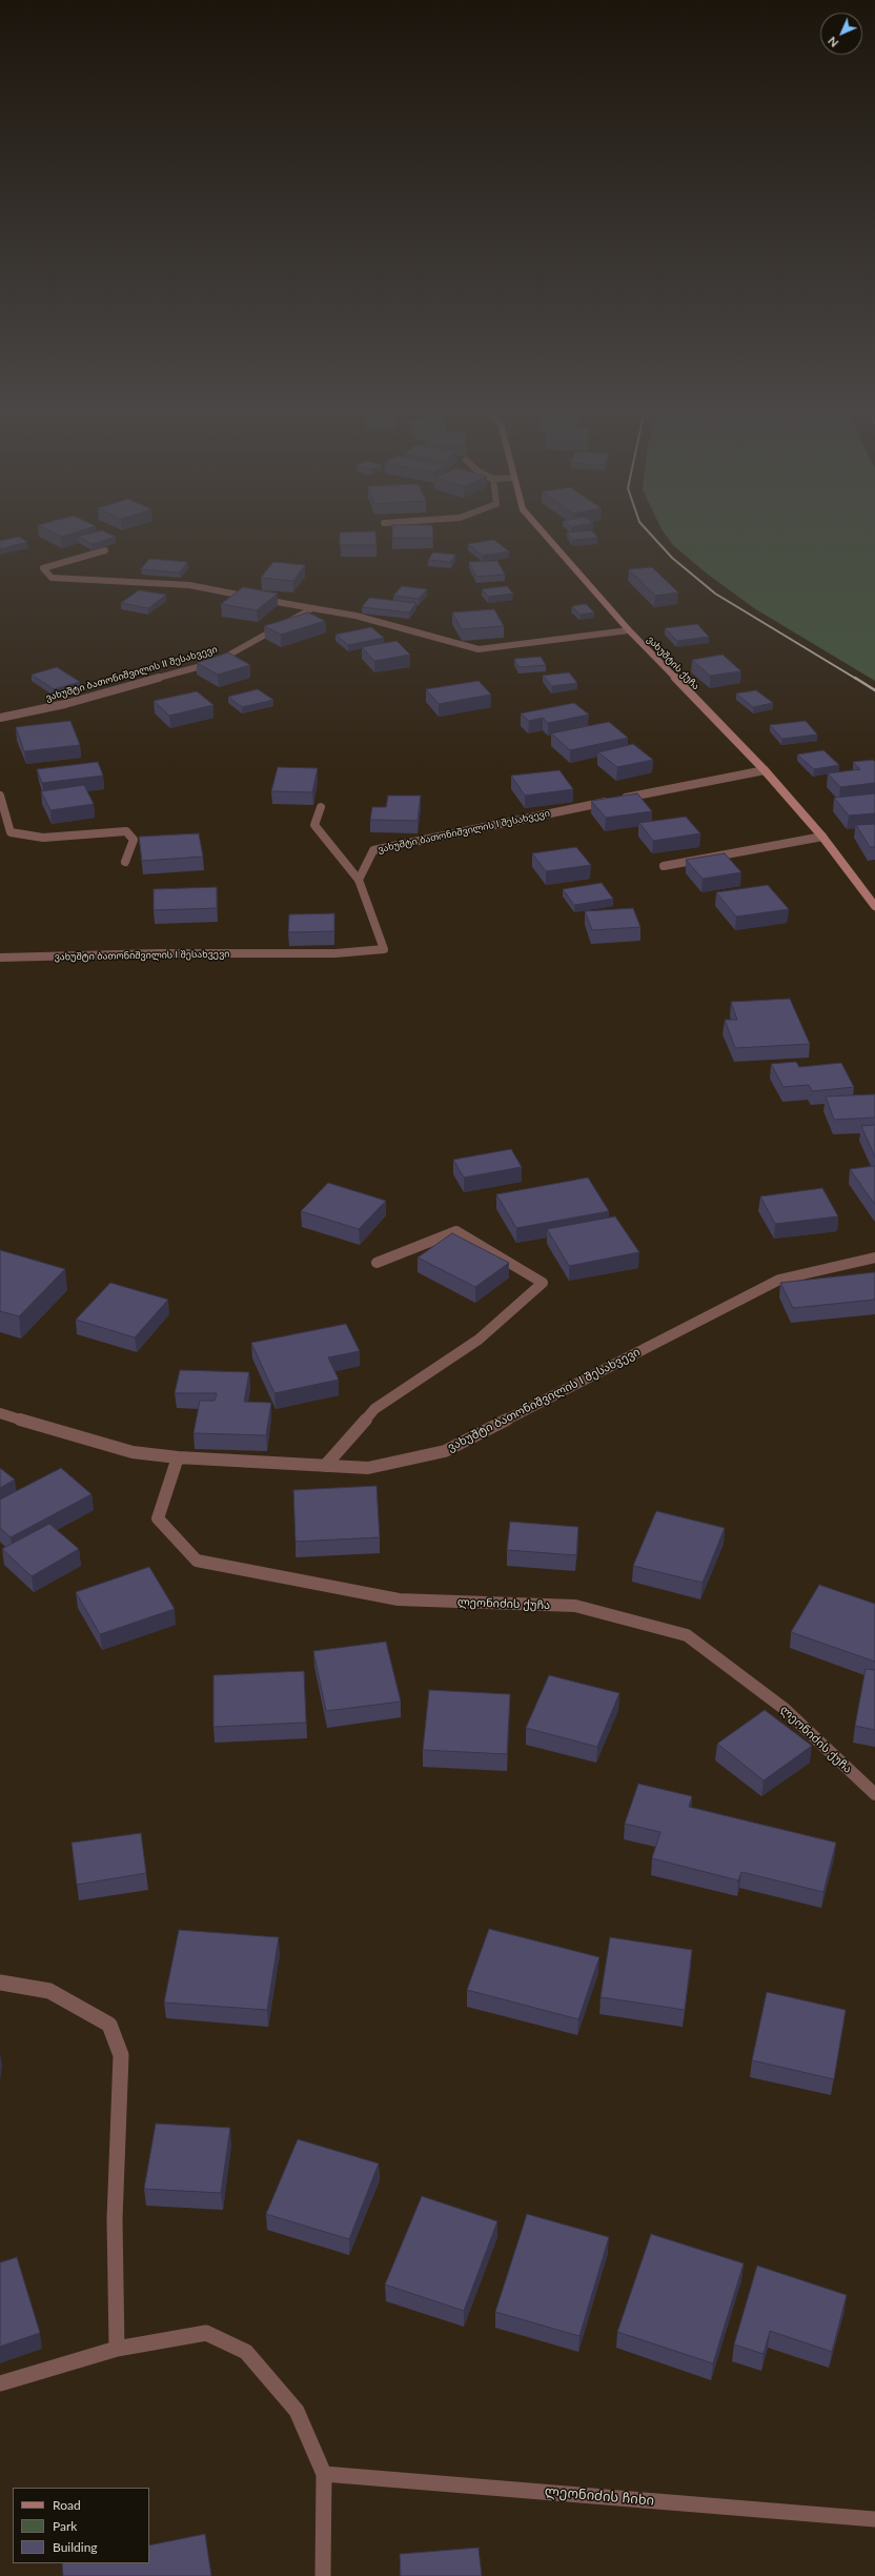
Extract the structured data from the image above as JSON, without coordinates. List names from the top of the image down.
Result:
{
  "streets": {
    "street": [
      "ვახუშტის ქუჩა",
      "ვახუშტი ბათონიშვილის II შესახვევი",
      "ვახუშტი ბათონიშვილის I შესახვევი",
      "ლეონიძის ქუჩა",
      "ლეონიძის ჩიხი"
    ]
  },
  "crossings": [
    ["ვახუშტის ქუჩა", "ვახუშტი ბათონიშვილის I შესახვევი"],
    ["ვახუშტი ბათონიშვილის I შესახვევი", "ლეონიძის ქუჩა"]
  ],
  "legend": ["Road", "Park", "Building"],
  "north": "bottom left"
}
